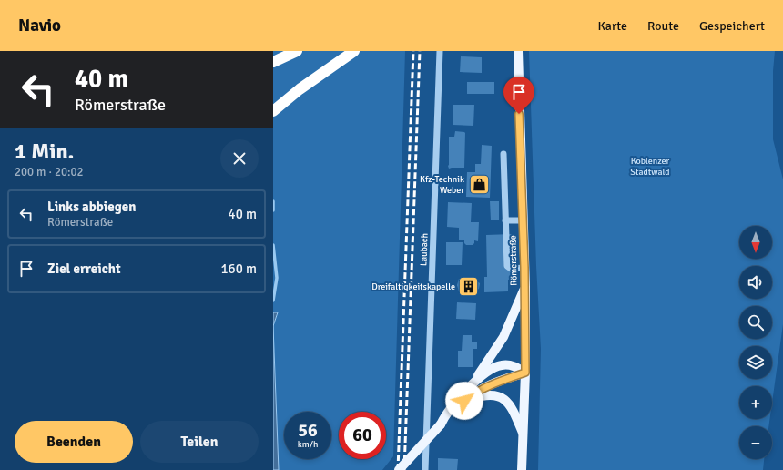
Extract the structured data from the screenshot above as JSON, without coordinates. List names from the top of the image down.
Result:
{
  "streets": {
    "main road": ["Römerstraße"],
    "street": ["Laubach"]
  },
  "parks": ["Koblenzer Stadtwald"],
  "places": {
    "shop": ["Kfz-Technik Weber"],
    "building": ["Dreifaltigkeitskapelle"]
  },
  "north": "bottom",
  "page": {
    "header": "Navio",
    "nav": ["Karte", "Route", "Gespeichert"],
    "turn": ["40 m", "Römerstraße"],
    "heading": ["1 Min.", "200 m · 20:02"],
    "list": [
      {
        "name": "Links abbiegen",
        "note": "Römerstraße",
        "value": "40 m"
      },
      {
        "name": "Ziel erreicht",
        "value": "160 m"
      }
    ],
    "map_buttons": ["+", "−"],
    "speed": "56 km/h",
    "limit": "60",
    "buttons": ["Beenden", "Teilen"]
  }
}
